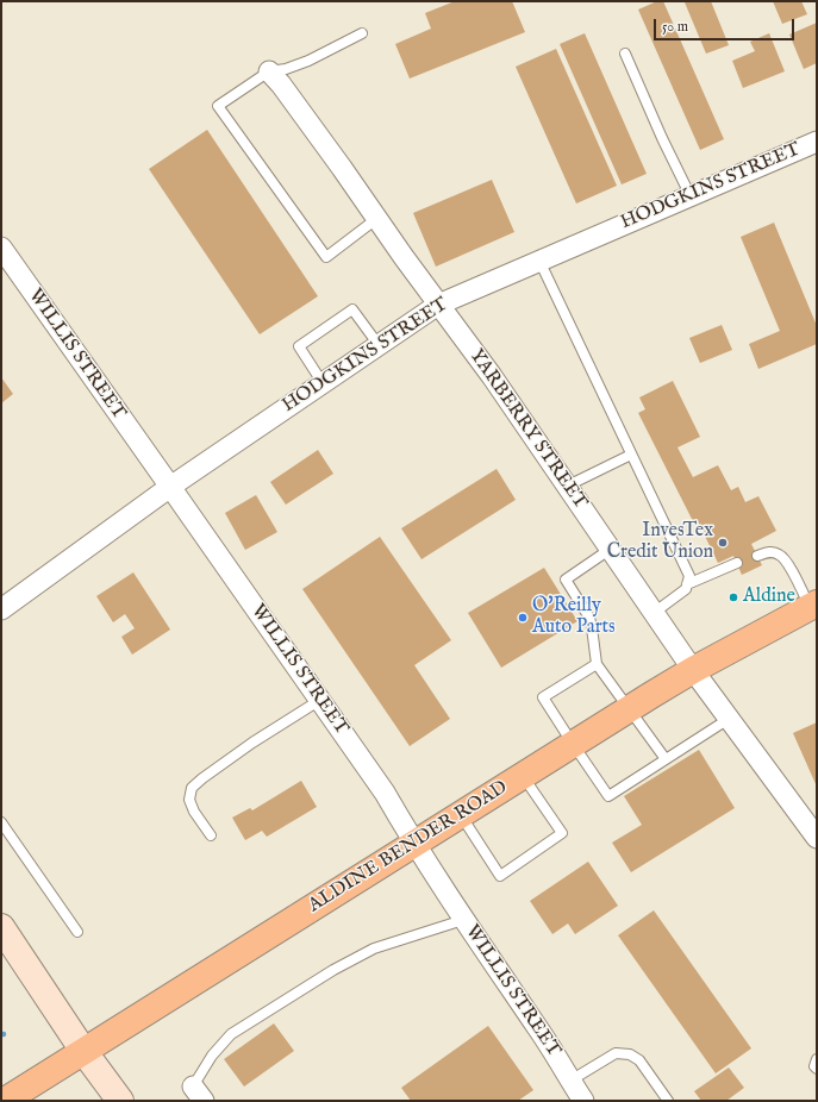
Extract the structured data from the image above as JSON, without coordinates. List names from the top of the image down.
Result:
{
  "streets": {
    "main road": ["ALDINE BENDER ROAD"],
    "street": ["HODGKINS STREET", "WILLIS STREET", "YARBERRY STREET"]
  },
  "crossings": [
    ["HODGKINS STREET", "WILLIS STREET"],
    ["HODGKINS STREET", "YARBERRY STREET"],
    ["WILLIS STREET", "ALDINE BENDER ROAD"],
    ["YARBERRY STREET", "ALDINE BENDER ROAD"]
  ],
  "places": ["InvesTex Credit Union", "Aldine", "O'Reilly Auto Parts"],
  "scale_bar": "50 m"
}
